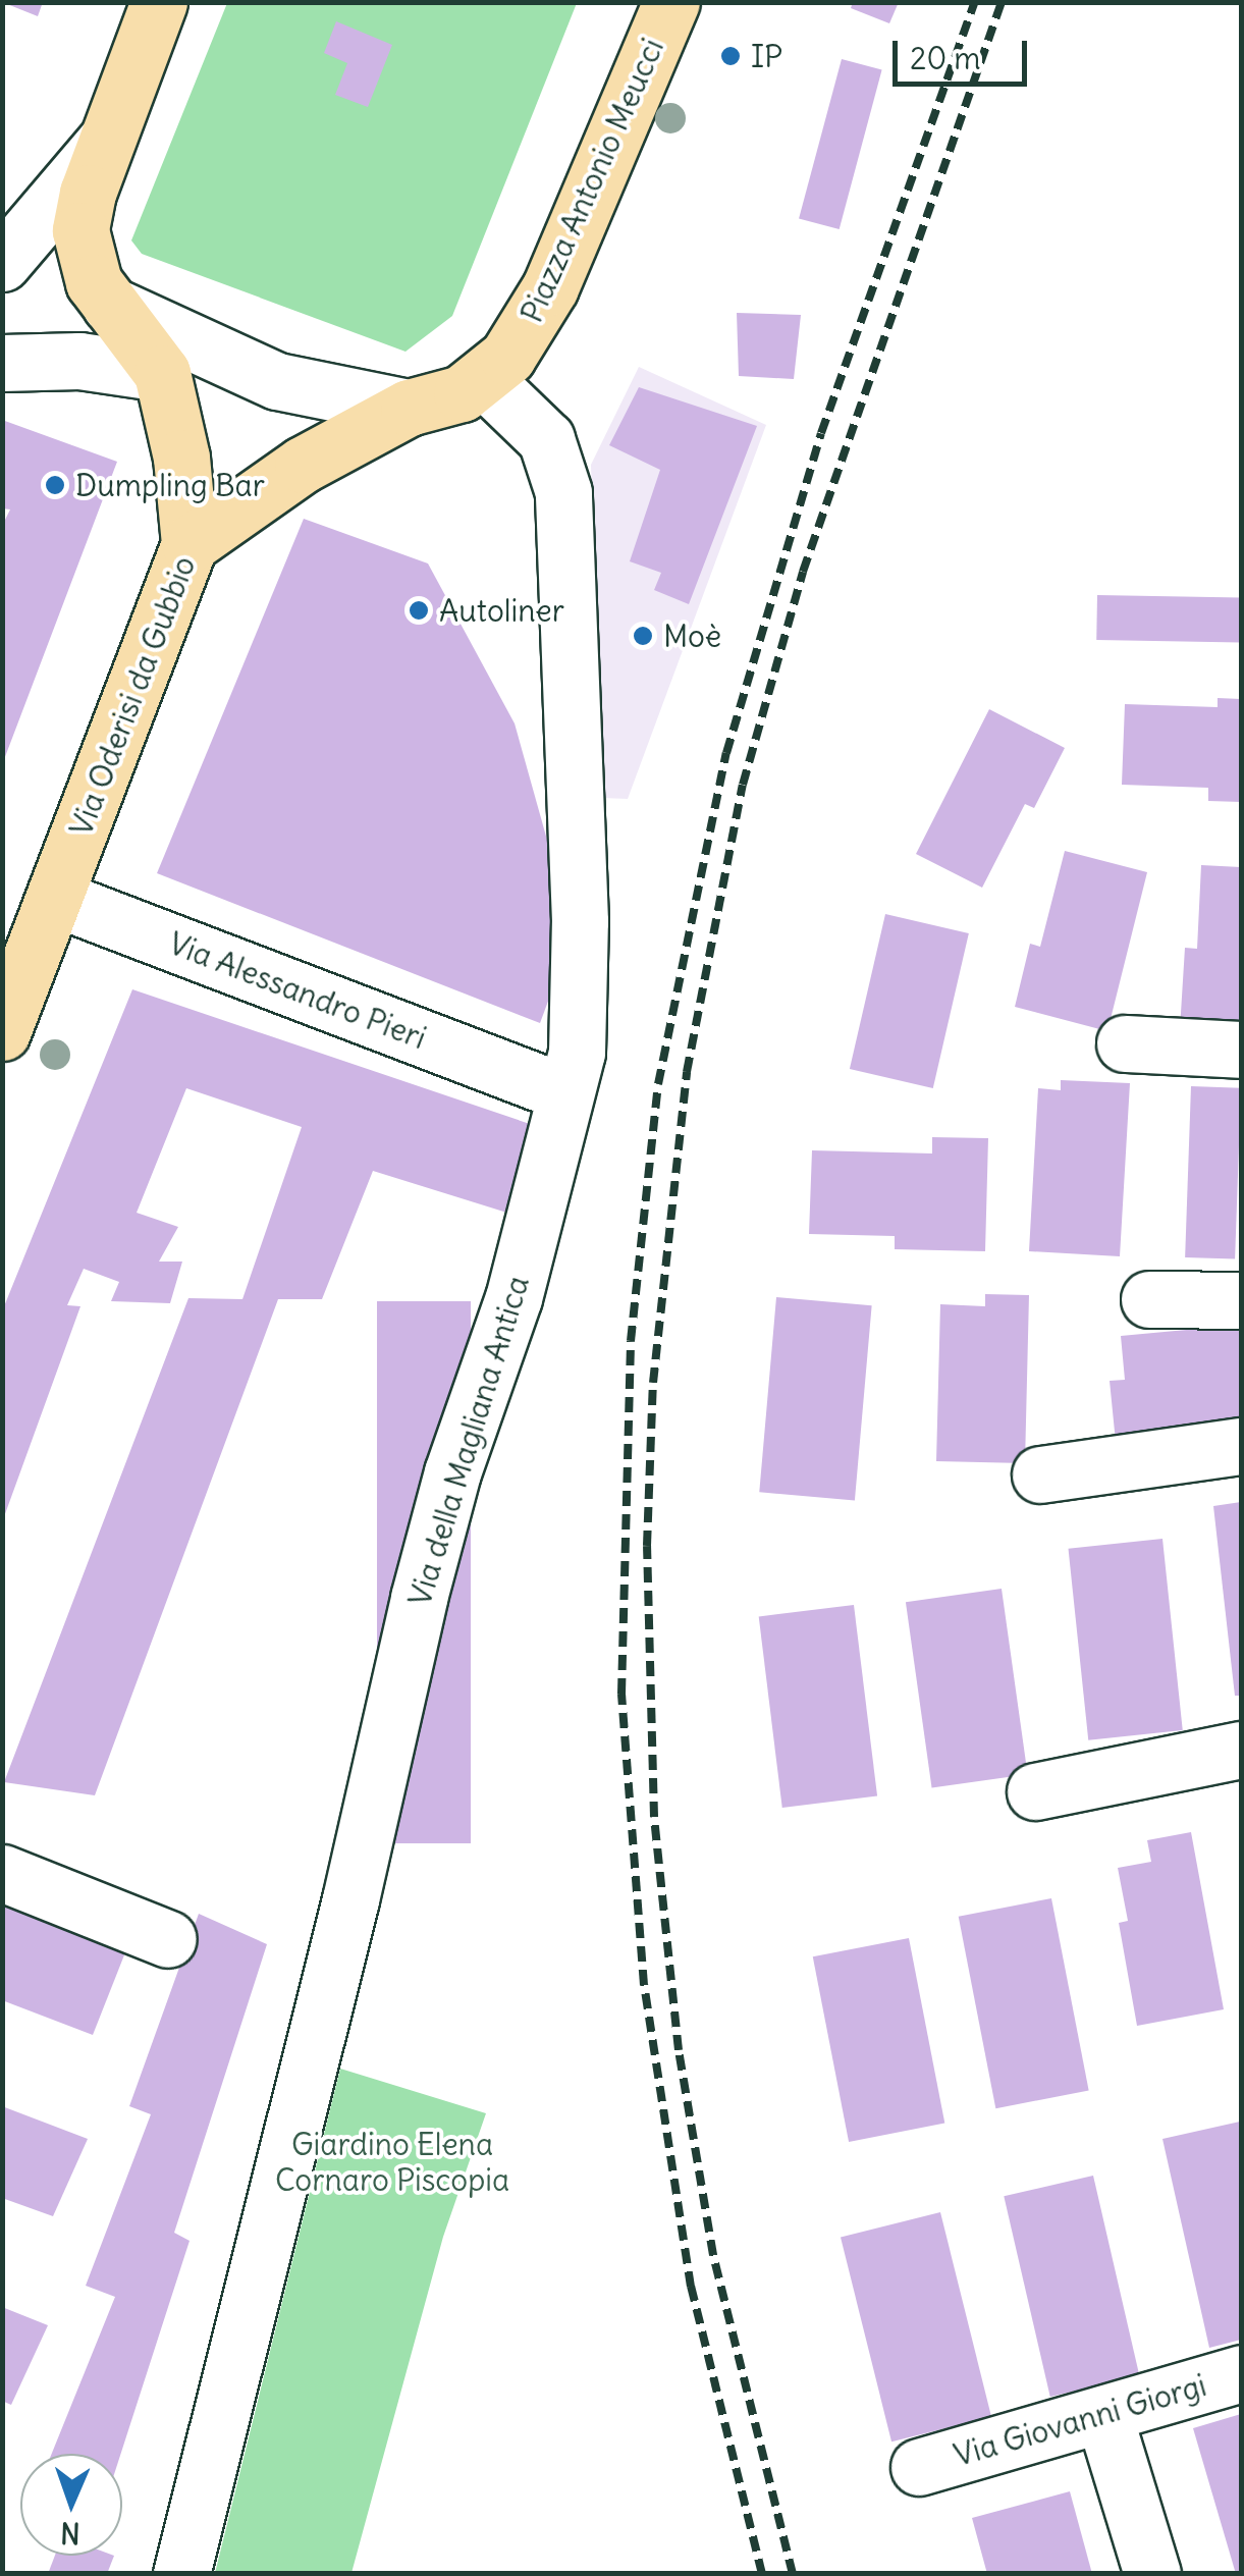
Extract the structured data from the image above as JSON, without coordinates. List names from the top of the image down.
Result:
{
  "streets": {
    "main road": ["Piazza Antonio Meucci", "Via Oderisi da Gubbio"],
    "street": ["Via Alessandro Pieri", "Via della Magliana Antica", "Via Giovanni Giorgi"]
  },
  "crossings": [
    ["Piazza Antonio Meucci", "Via Oderisi da Gubbio"],
    ["Piazza Antonio Meucci", "Via della Magliana Antica"],
    ["Via Oderisi da Gubbio", "Via Alessandro Pieri"]
  ],
  "parks": ["Giardino Elena Cornaro Piscopia"],
  "places": [
    "IP",
    "Dumpling Bar",
    "Autoliner",
    "Moè"
  ],
  "scale_bar": "20 m",
  "north": "bottom"
}
